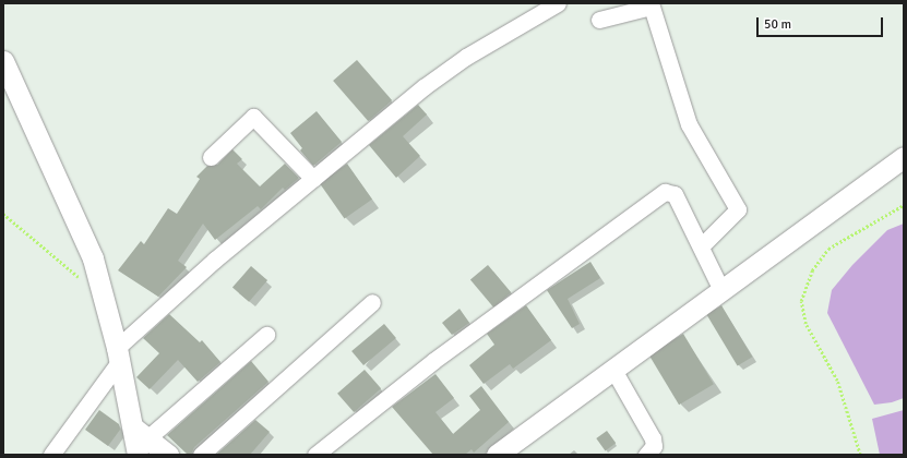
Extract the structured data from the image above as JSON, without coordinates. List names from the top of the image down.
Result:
{
  "scale_bar": "50 m"
}
